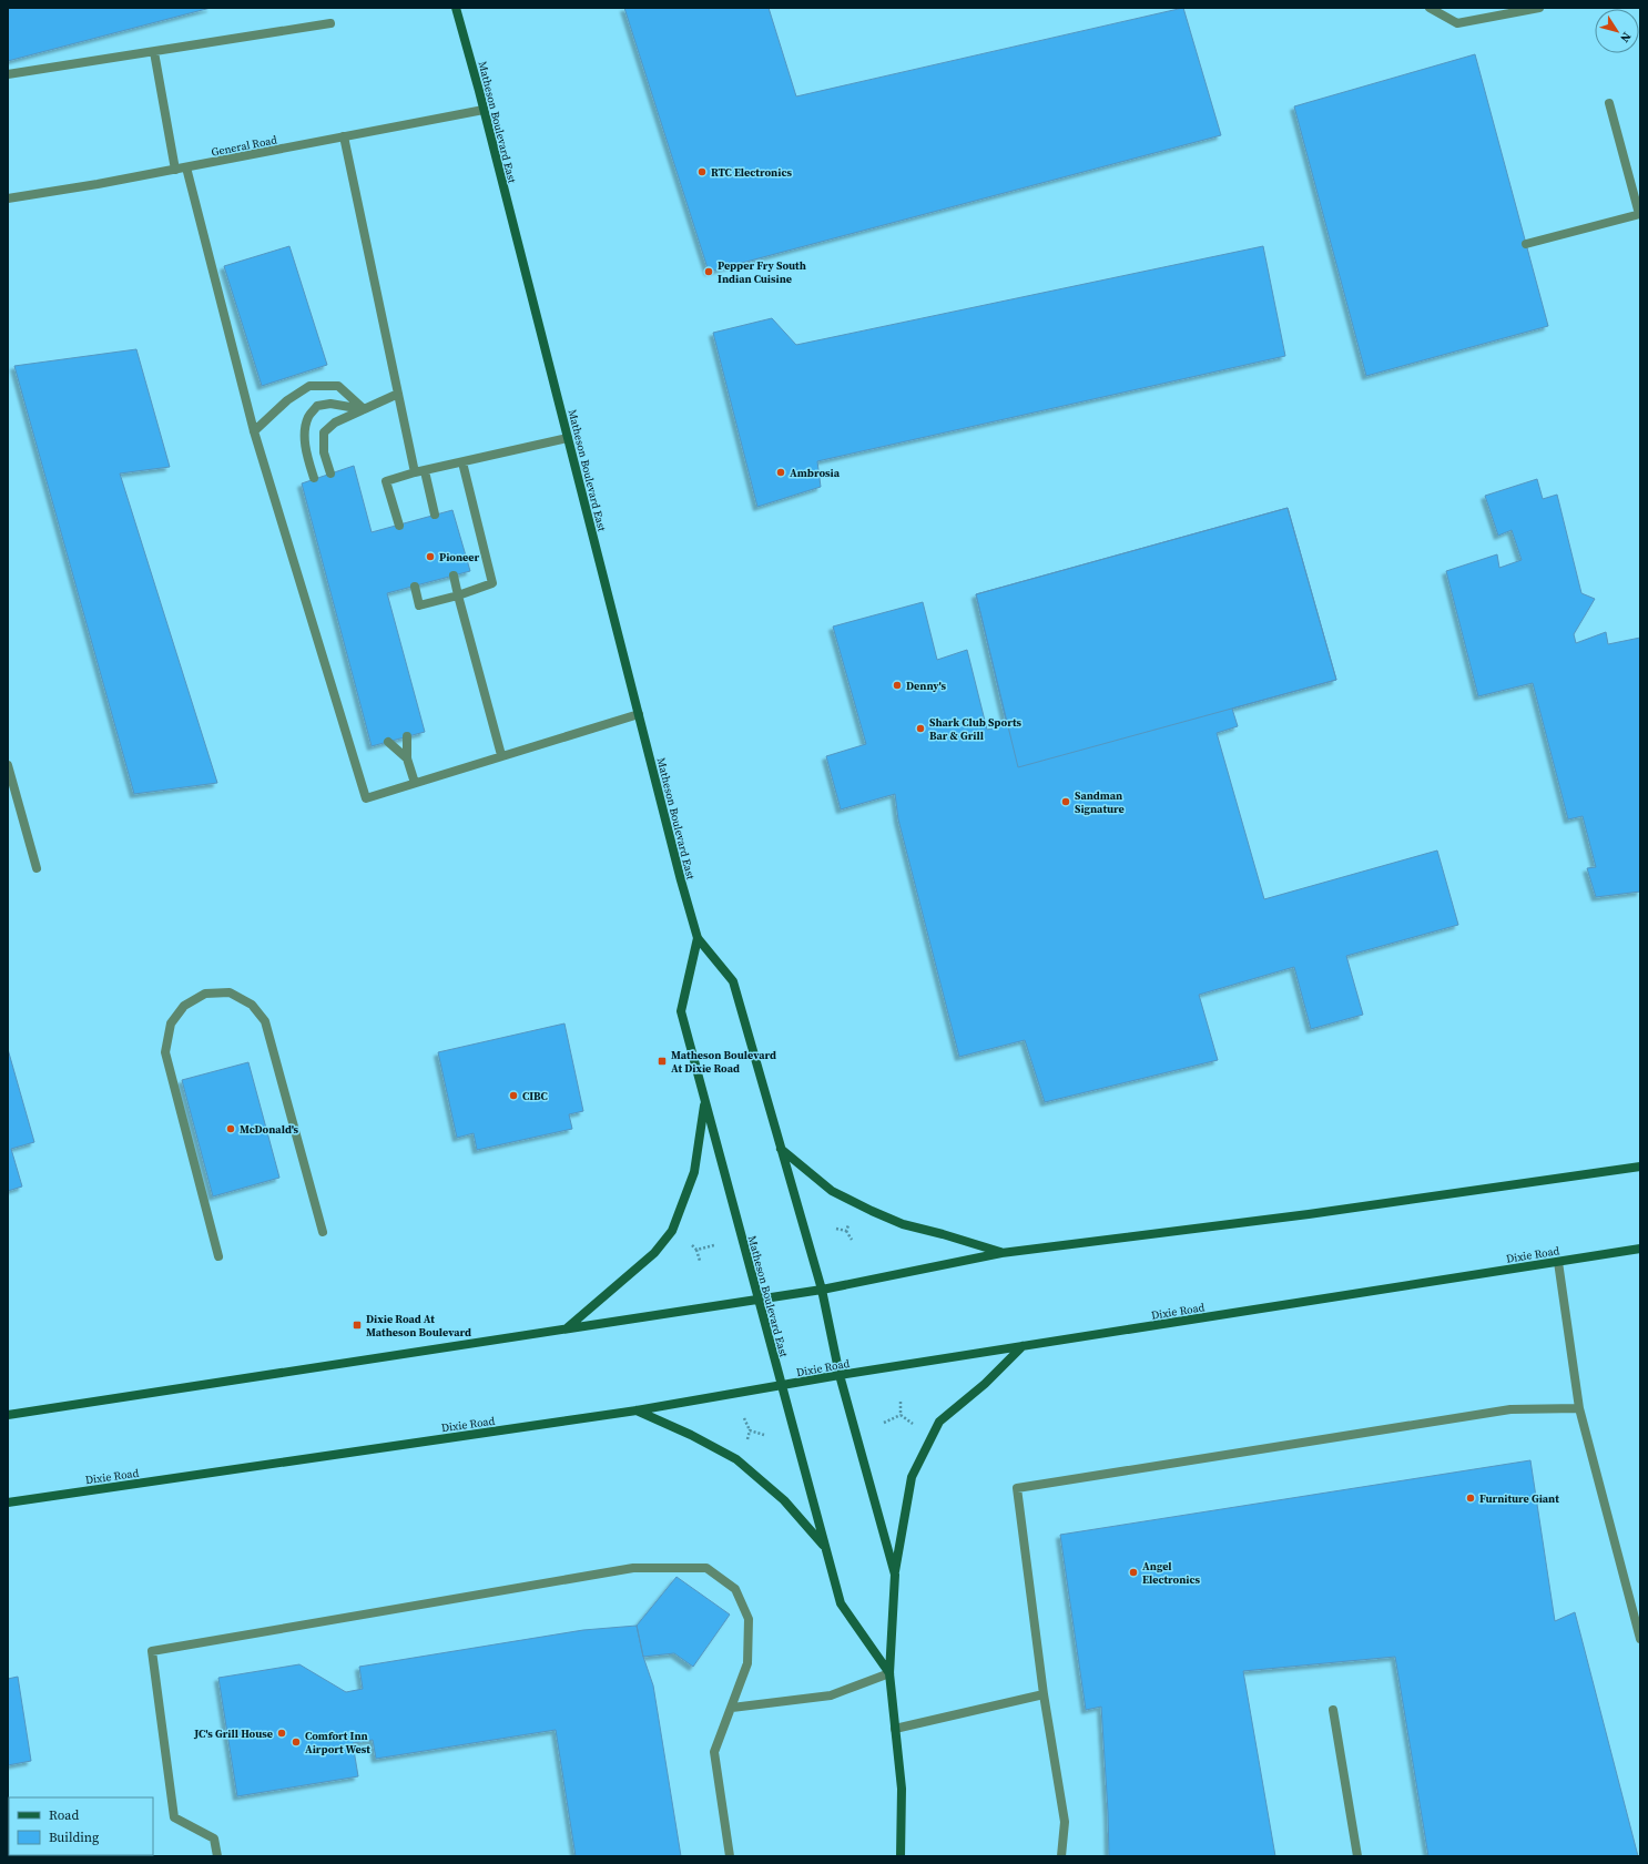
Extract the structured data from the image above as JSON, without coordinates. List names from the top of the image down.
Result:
{
  "streets": {
    "main road": ["Matheson Boulevard East", "Dixie Road"],
    "street": ["General Road"]
  },
  "crossings": [
    ["Matheson Boulevard East", "General Road"],
    ["Matheson Boulevard East", "Dixie Road"]
  ],
  "places": {
    "other": [
      "RTC Electronics",
      "Pepper Fry South Indian Cuisine",
      "Ambrosia",
      "Pioneer",
      "Denny's",
      "Shark Club Sports Bar & Grill",
      "Sandman Signature",
      "CIBC",
      "McDonald's",
      "Furniture Giant",
      "Angel Electronics",
      "JC's Grill House",
      "Comfort Inn Airport West"
    ],
    "transit": ["Matheson Boulevard At Dixie Road", "Dixie Road At Matheson Boulevard"]
  },
  "legend": ["Road", "Building"],
  "north": "bottom right"
}
